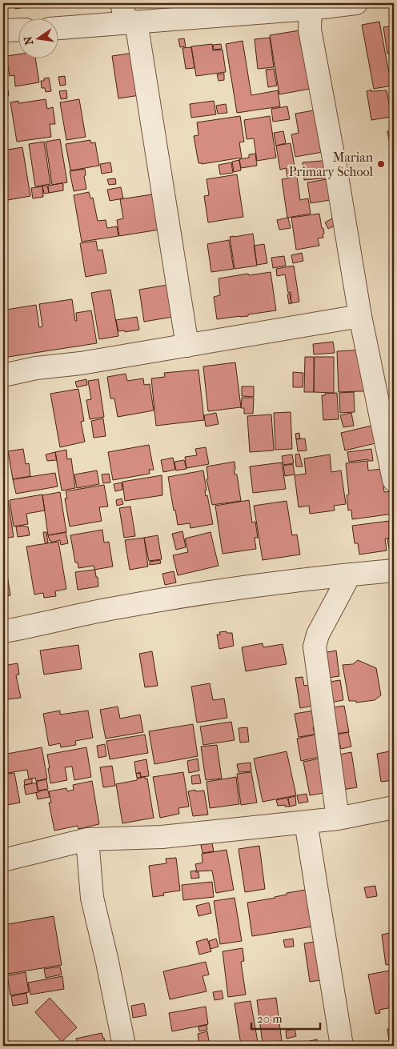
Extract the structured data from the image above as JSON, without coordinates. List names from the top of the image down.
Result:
{
  "places": ["Marian Primary School"],
  "scale_bar": "20 m",
  "north": "left"
}
